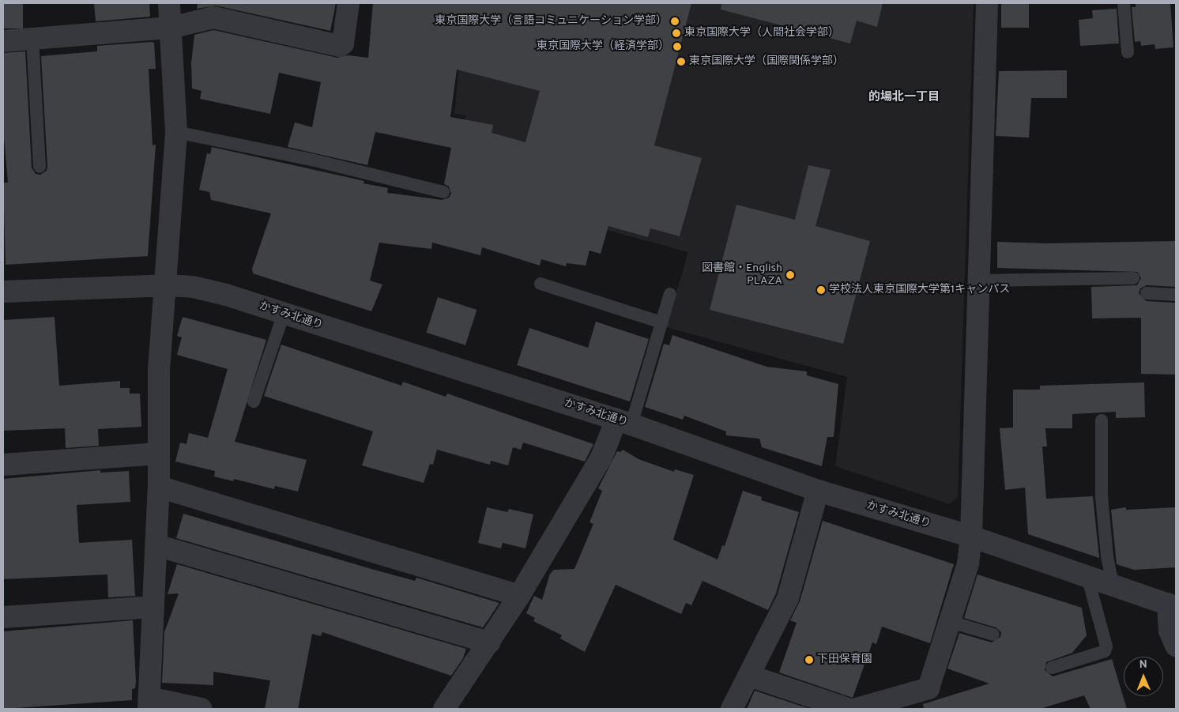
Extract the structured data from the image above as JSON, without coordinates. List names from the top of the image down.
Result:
{
  "streets": {
    "street": ["かすみ北通り"]
  },
  "districts": ["的場北一丁目"],
  "places": [
    "東京国際大学（言語コミュニケーション学部）",
    "東京国際大学（人間社会学部）",
    "東京国際大学（経済学部）",
    "東京国際大学（国際関係学部）",
    "図書館・English PLAZA",
    "学校法人東京国際大学第1キャンパス",
    "下田保育園"
  ],
  "north": "top"
}
